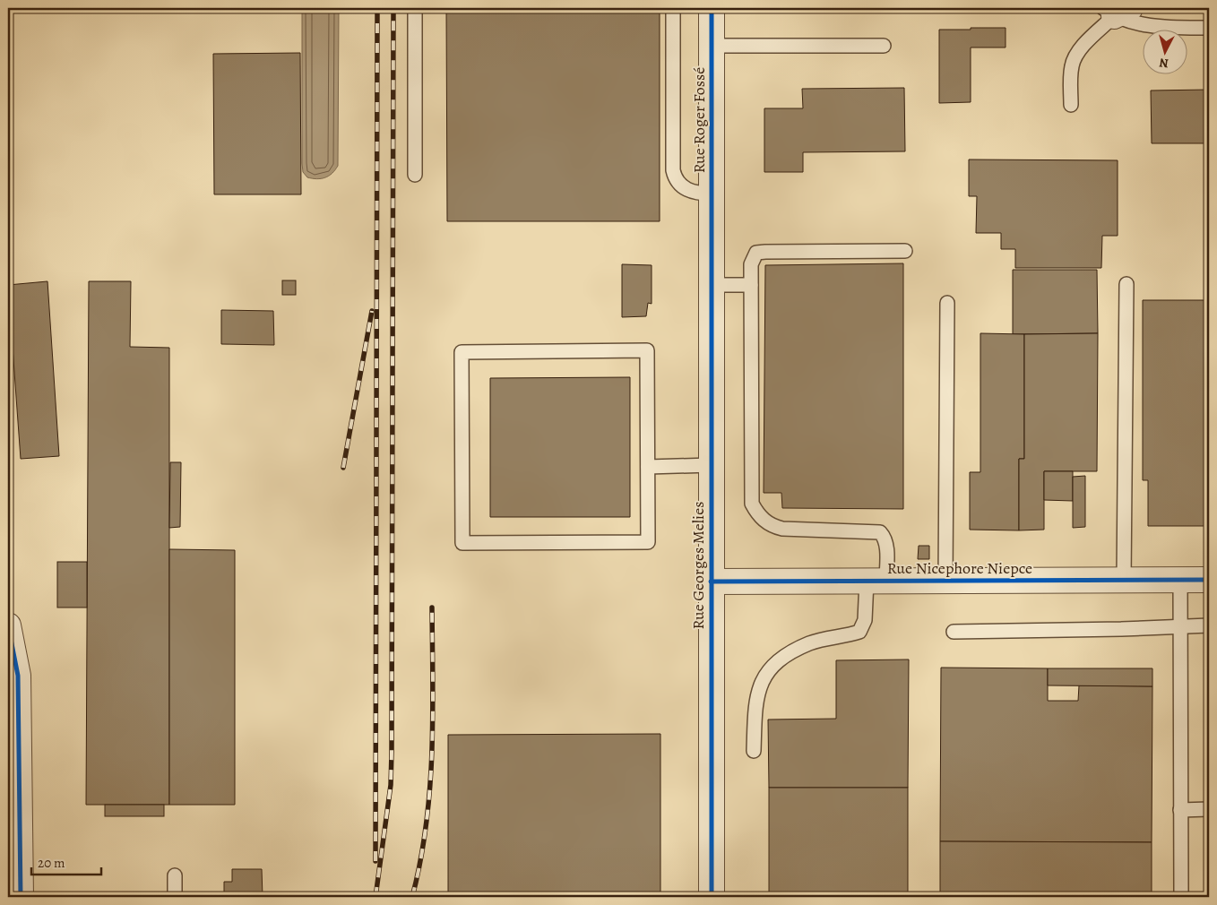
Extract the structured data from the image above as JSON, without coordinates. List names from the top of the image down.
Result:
{
  "streets": {
    "street": ["Rue Roger Fossé", "Rue Georges Melies", "Rue Nicephore Niepce"]
  },
  "crossings": [
    ["Rue Roger Fossé", "Rue Georges Melies"],
    ["Rue Georges Melies", "Rue Nicephore Niepce"]
  ],
  "scale_bar": "20 m",
  "north": "bottom"
}
